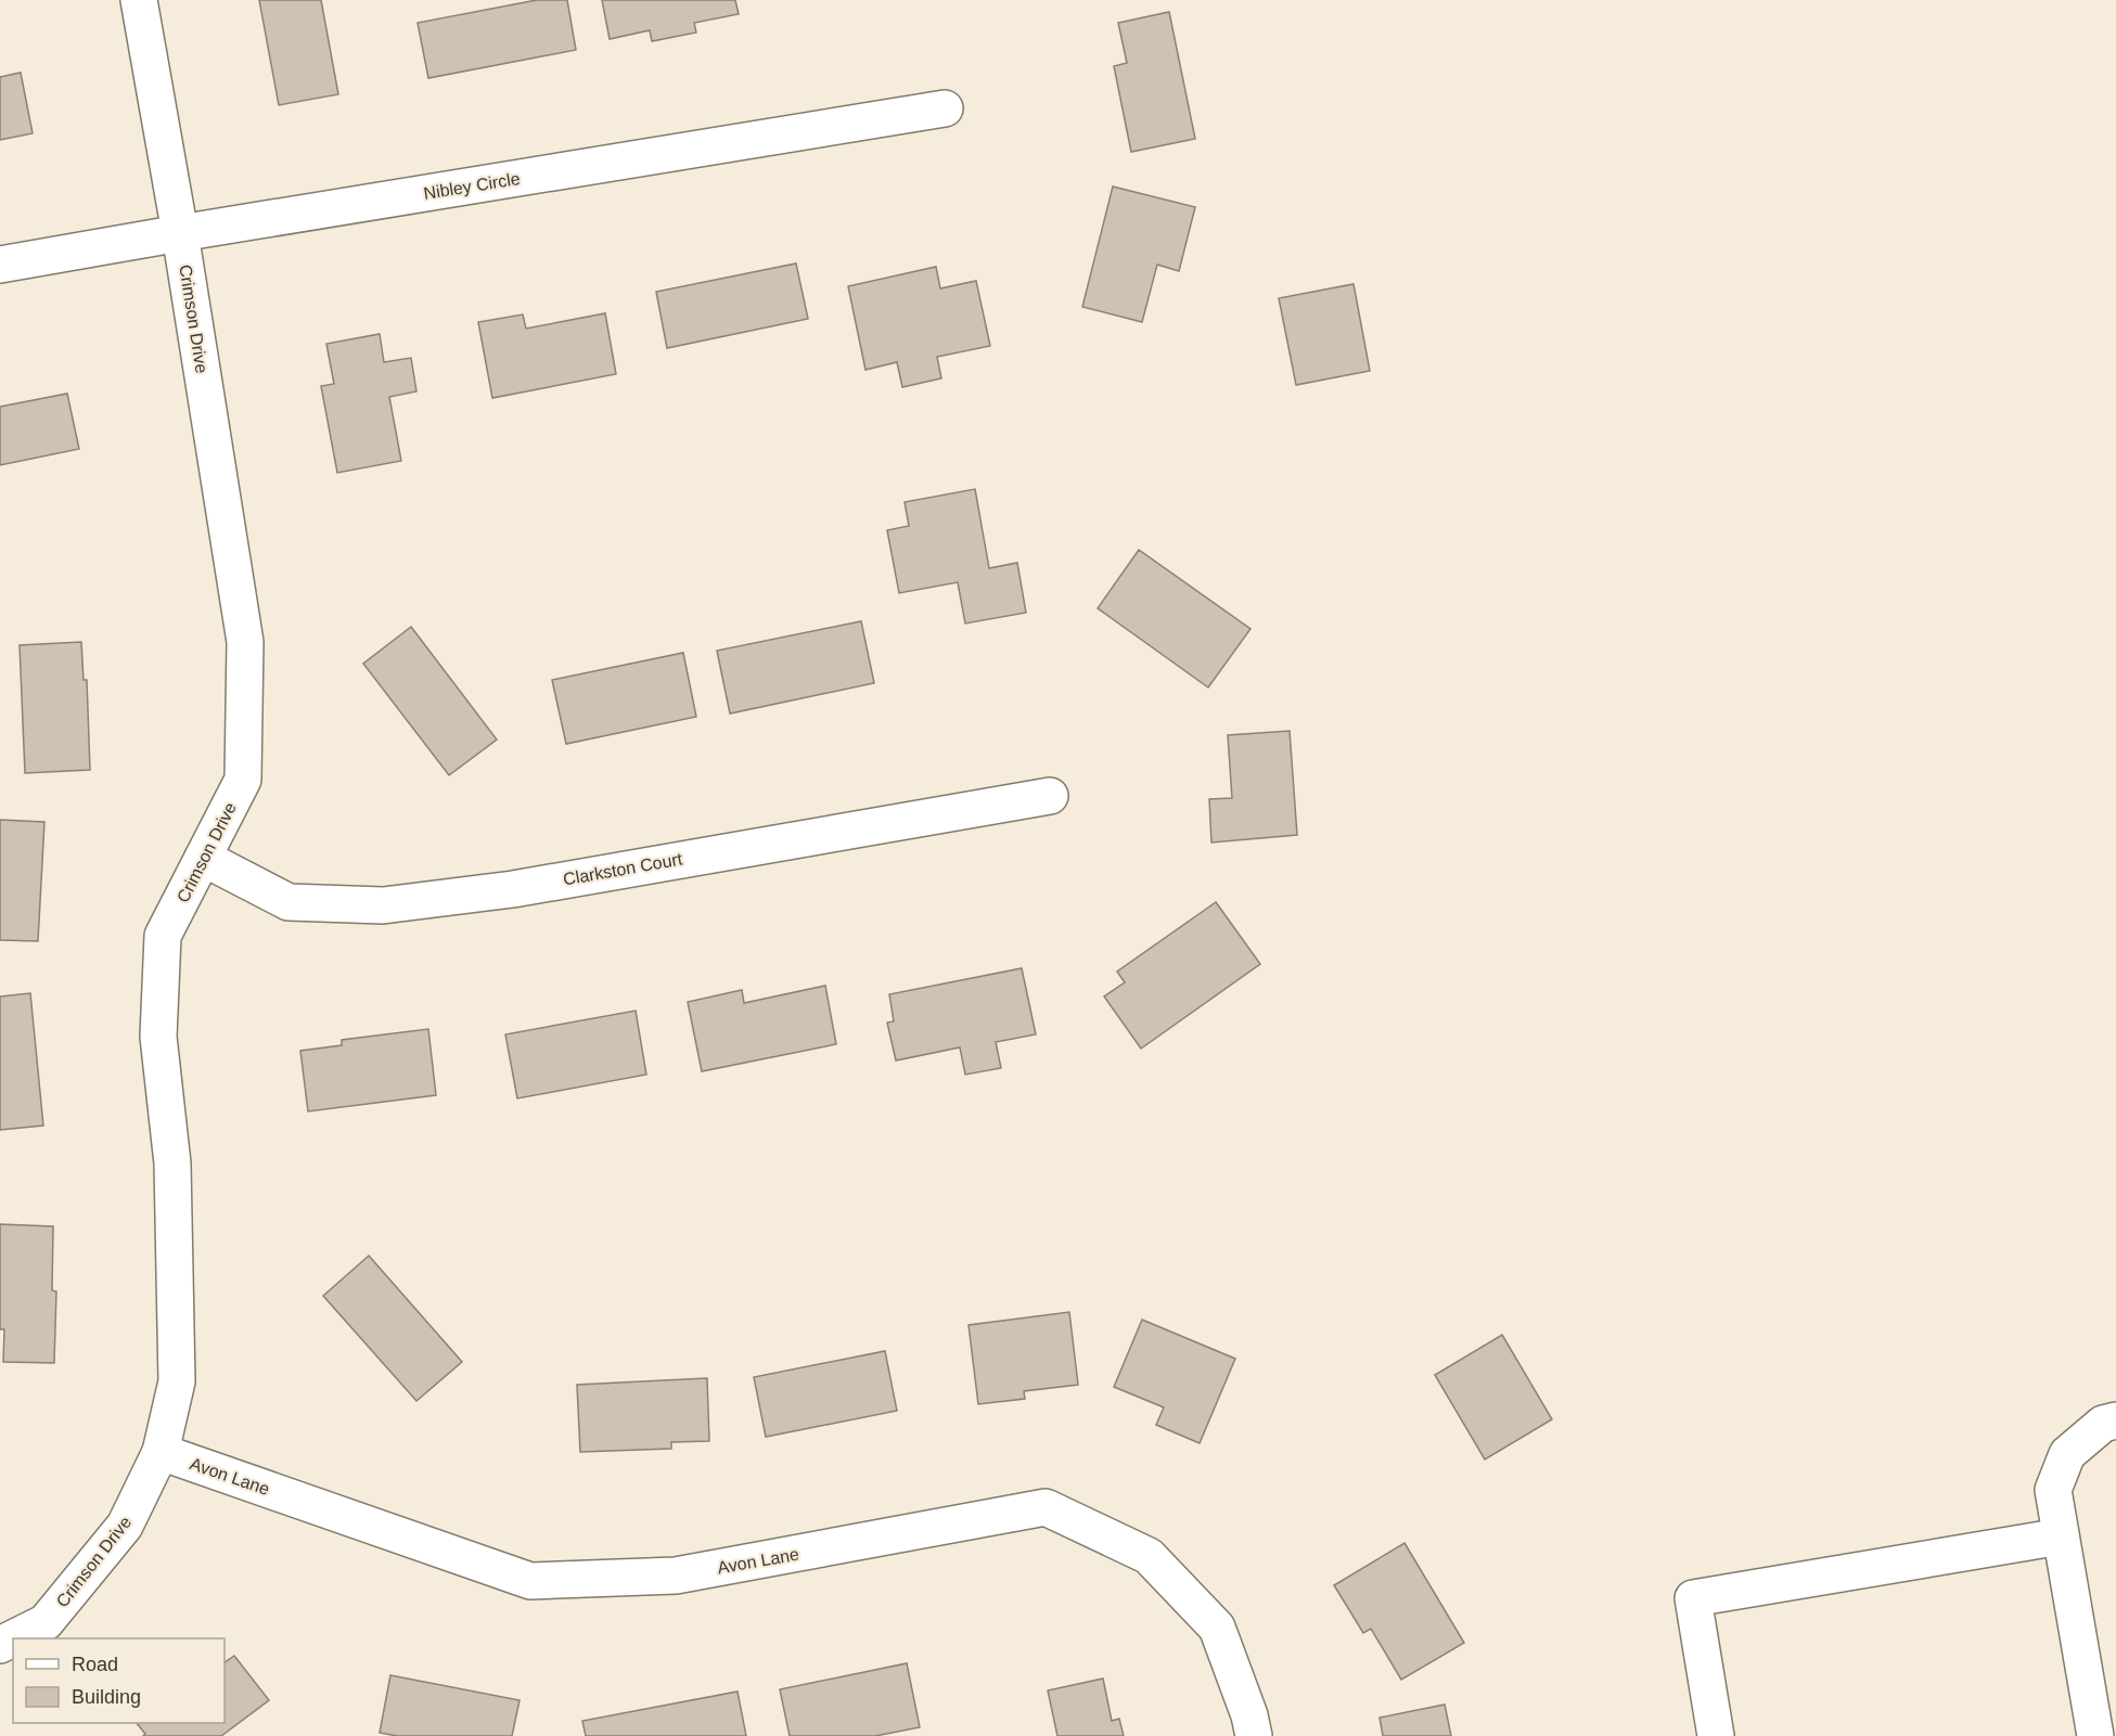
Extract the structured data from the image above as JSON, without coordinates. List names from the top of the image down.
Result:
{
  "streets": {
    "street": [
      "Nibley Circle",
      "Crimson Drive",
      "Clarkston Court",
      "Avon Lane"
    ]
  },
  "crossings": [
    ["Nibley Circle", "Crimson Drive"],
    ["Crimson Drive", "Clarkston Court"],
    ["Crimson Drive", "Avon Lane"]
  ],
  "legend": ["Road", "Building"]
}
